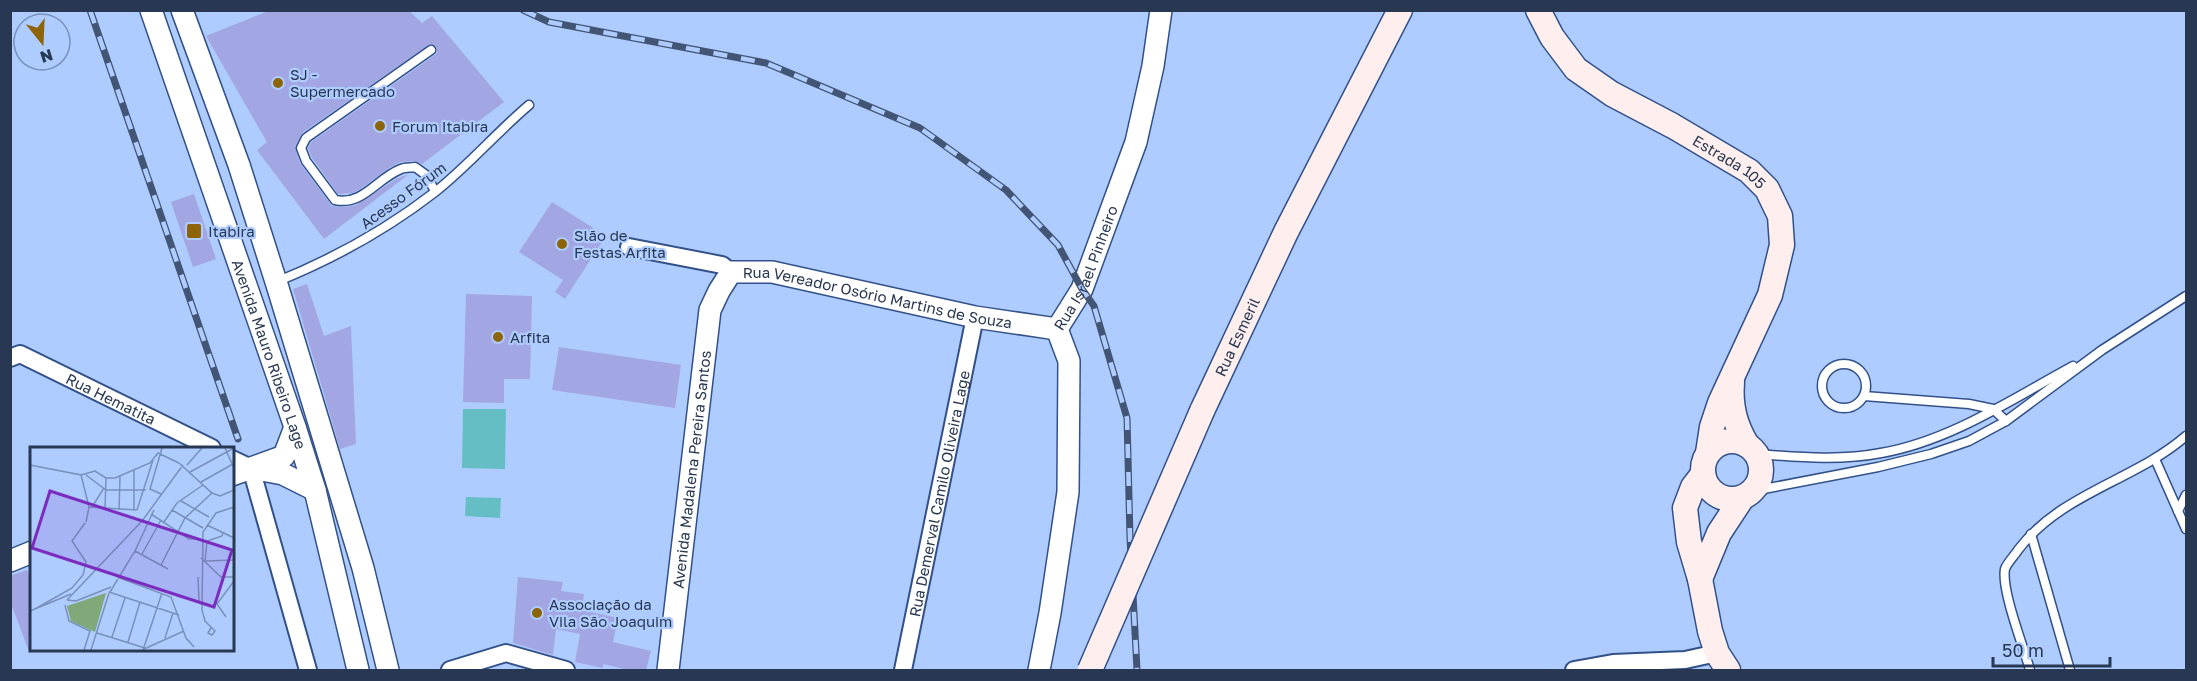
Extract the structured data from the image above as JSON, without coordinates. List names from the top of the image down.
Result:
{
  "streets": {
    "main road": ["Estrada 105", "Rua Esmeril"],
    "street": [
      "Rua Israel Pinheiro",
      "Rua Vereador Osório Martins de Souza",
      "Avenida Mauro Ribeiro Lage",
      "Rua Hematita",
      "Avenida Madalena Pereira Santos",
      "Rua Demerval Camilo Oliveira Lage"
    ],
    "lane": ["Acesso Fórum"]
  },
  "crossings": [
    ["Acesso Fórum", "Avenida Mauro Ribeiro Lage"],
    ["Rua Israel Pinheiro", "Rua Vereador Osório Martins de Souza"],
    ["Rua Vereador Osório Martins de Souza", "Avenida Madalena Pereira Santos"],
    ["Rua Vereador Osório Martins de Souza", "Rua Demerval Camilo Oliveira Lage"]
  ],
  "places": {
    "other": [
      "SJ - Supermercado",
      "Forum Itabira",
      "Slão de Festas Arfita",
      "Arfita",
      "Associação da Vila São Joaquim"
    ],
    "transit": ["Itabira"]
  },
  "scale_bar": "50 m",
  "north": "bottom"
}
